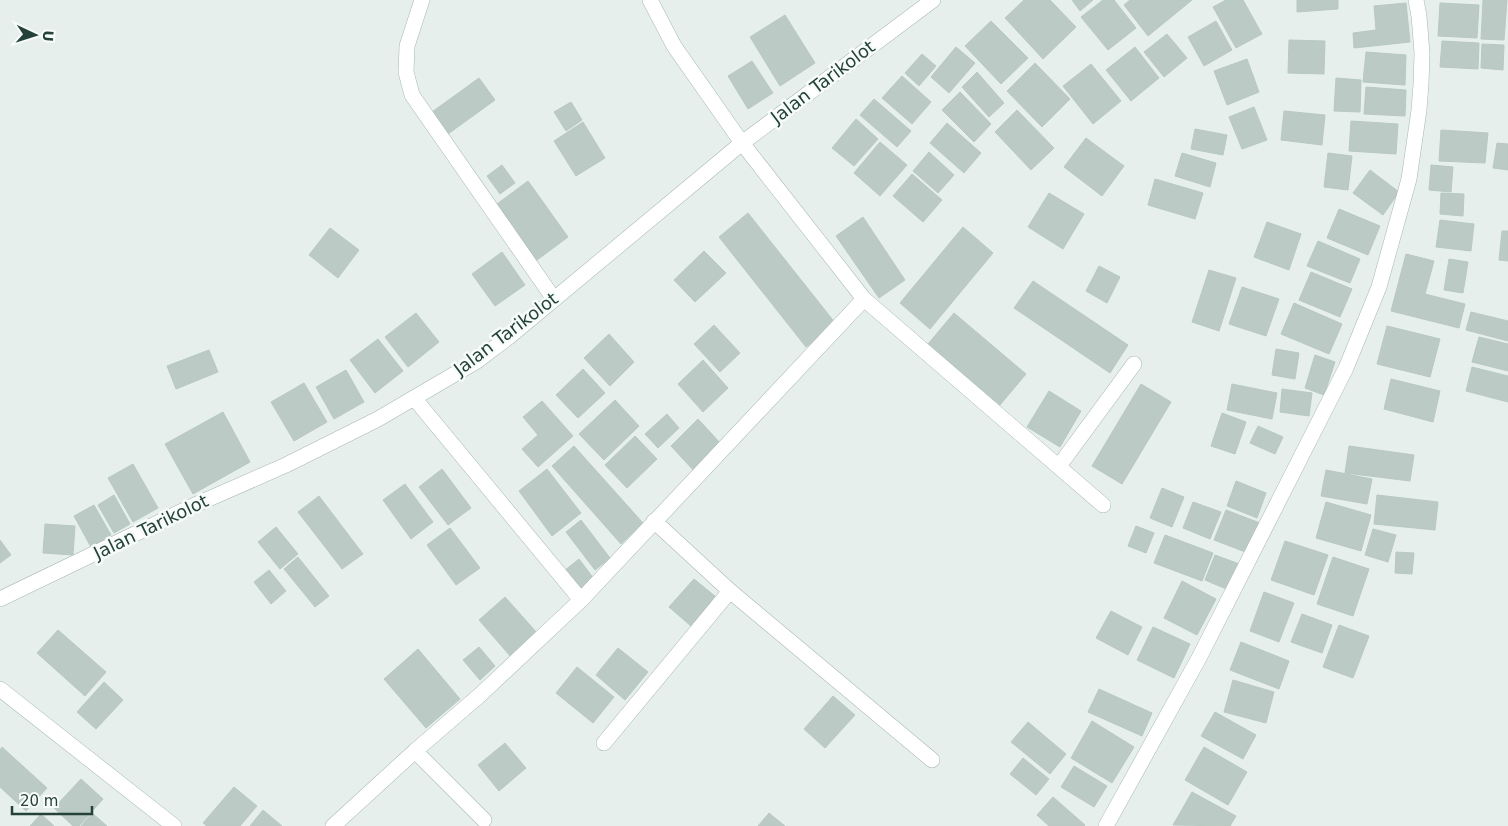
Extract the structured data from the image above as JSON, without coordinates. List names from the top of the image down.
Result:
{
  "streets": {
    "street": ["Jalan Tarikolot"]
  },
  "scale_bar": "20 m",
  "north": "right"
}
